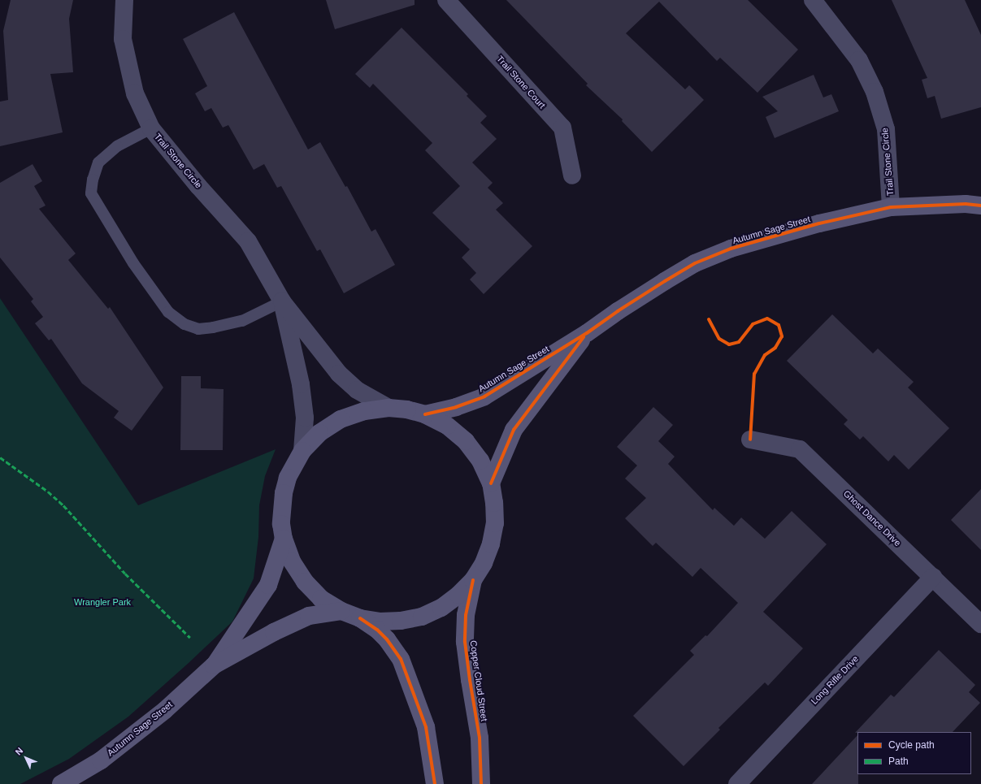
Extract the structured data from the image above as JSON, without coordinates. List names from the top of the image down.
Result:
{
  "streets": {
    "street": [
      "Trail Stone Court",
      "Trail Stone Circle",
      "Autumn Sage Street",
      "Ghost Dance Drive",
      "Long Rifle Drive",
      "Copper Cloud Street"
    ]
  },
  "crossings": [
    ["Trail Stone Circle", "Autumn Sage Street"],
    ["Ghost Dance Drive", "Long Rifle Drive"]
  ],
  "parks": ["Wrangler Park"],
  "legend": ["Cycle path", "Path"],
  "north": "top left"
}
